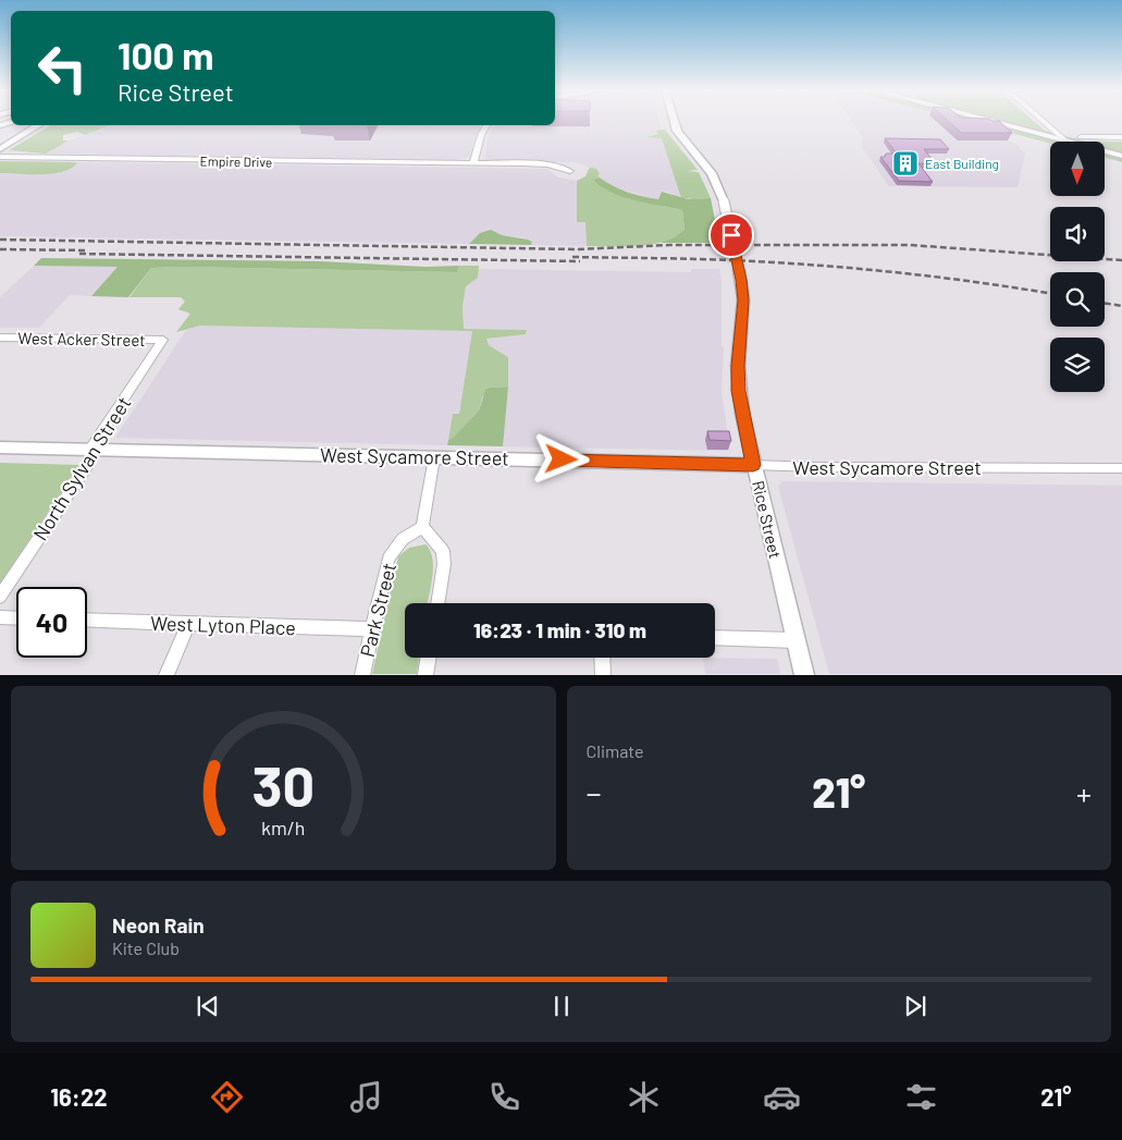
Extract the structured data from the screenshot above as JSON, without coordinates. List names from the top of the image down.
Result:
{
  "streets": {
    "main road": ["West Sycamore Street", "Rice Street"],
    "street": [
      "Empire Drive",
      "West Acker Street",
      "North Sylvan Street",
      "Park Street",
      "West Lyton Place"
    ]
  },
  "crossings": [
    ["West Acker Street", "North Sylvan Street"],
    ["West Sycamore Street", "North Sylvan Street"],
    ["West Sycamore Street", "Rice Street"],
    ["Park Street", "West Lyton Place"]
  ],
  "places": {
    "building": ["East Building"]
  },
  "north": "bottom",
  "page": {
    "turn": ["100 m", "Rice Street"],
    "limit": "40",
    "trip": "16:23 · 1 min · 310 m",
    "tile": "Climate",
    "heat": ["−", "21°", "+"],
    "song": ["Neon Rain", "Kite Club"],
    "tabs": ["16:22", "21°"],
    "gauge": ["30", "km/h"]
  }
}
